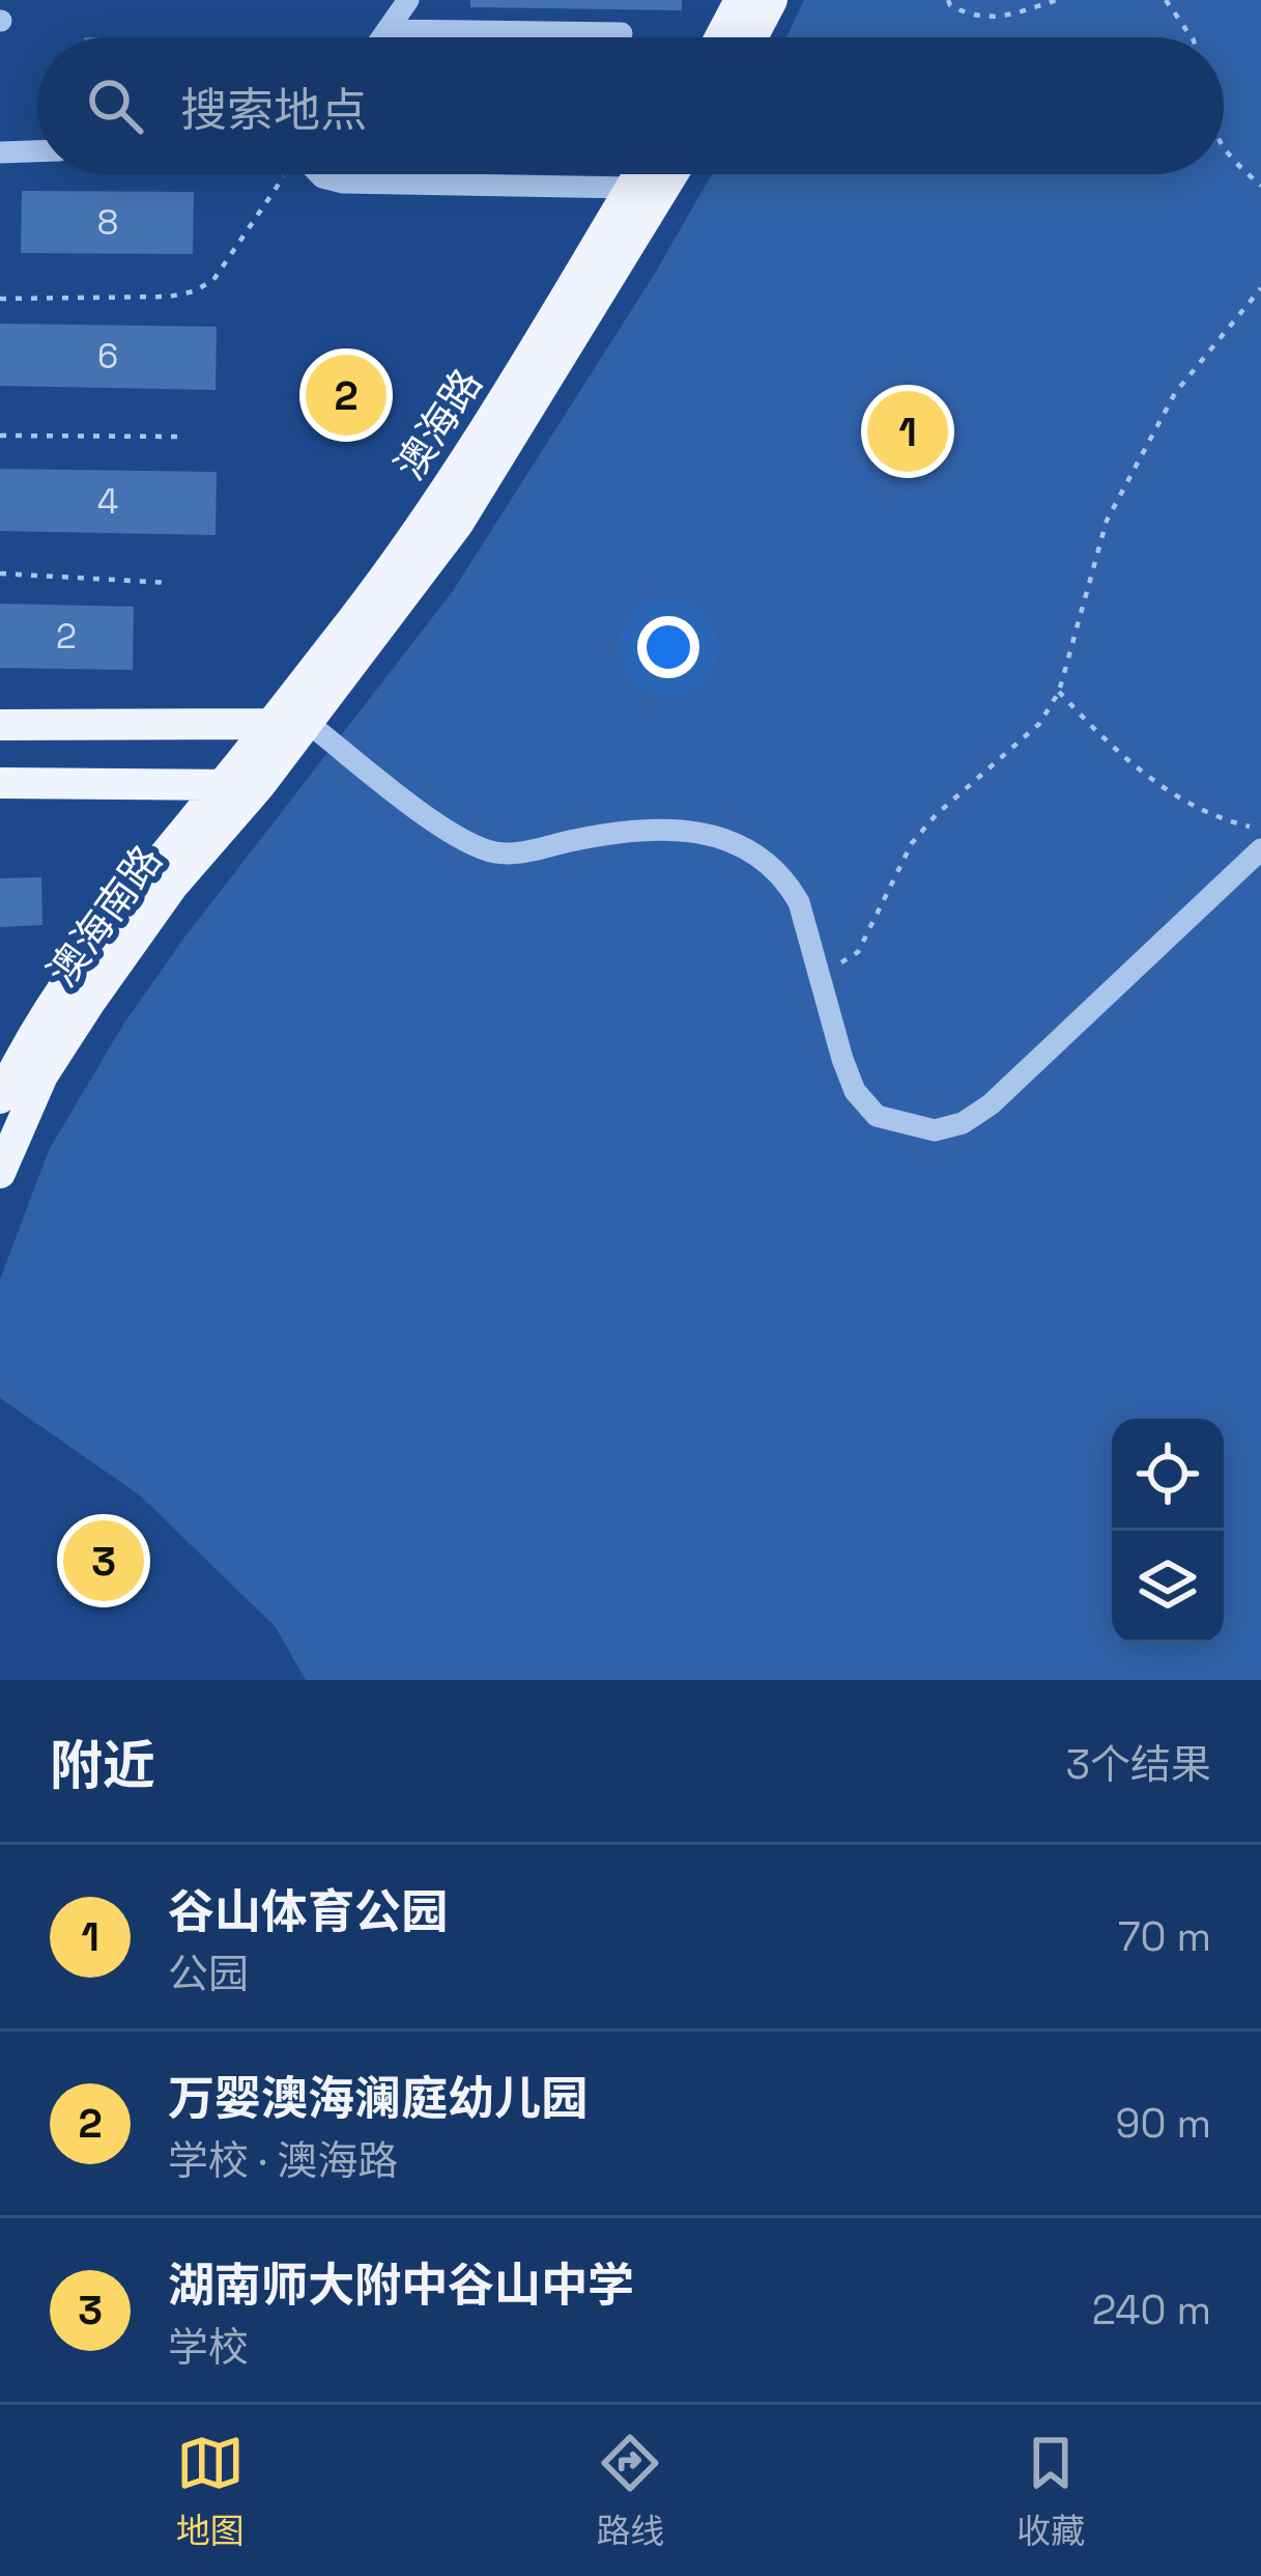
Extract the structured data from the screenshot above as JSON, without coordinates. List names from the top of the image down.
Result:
{
  "streets": {
    "main road": ["澳海路", "澳海南路"]
  },
  "crossings": [
    ["澳海路", "澳海南路"]
  ],
  "house_numbers": [
    "8",
    "6",
    "4",
    "2"
  ],
  "page": {
    "search": "搜索地点",
    "pins": ["2", "1", "3"],
    "heading": ["附近", "3个结果"],
    "list": [
      {
        "mark": "1",
        "name": "谷山体育公园",
        "note": "公园",
        "value": "70 m"
      },
      {
        "mark": "2",
        "name": "万婴澳海澜庭幼儿园",
        "note": "学校 · 澳海路",
        "value": "90 m"
      },
      {
        "mark": "3",
        "name": "湖南师大附中谷山中学",
        "note": "学校",
        "value": "240 m"
      }
    ],
    "nav": ["地图", "路线", "收藏"]
  }
}
